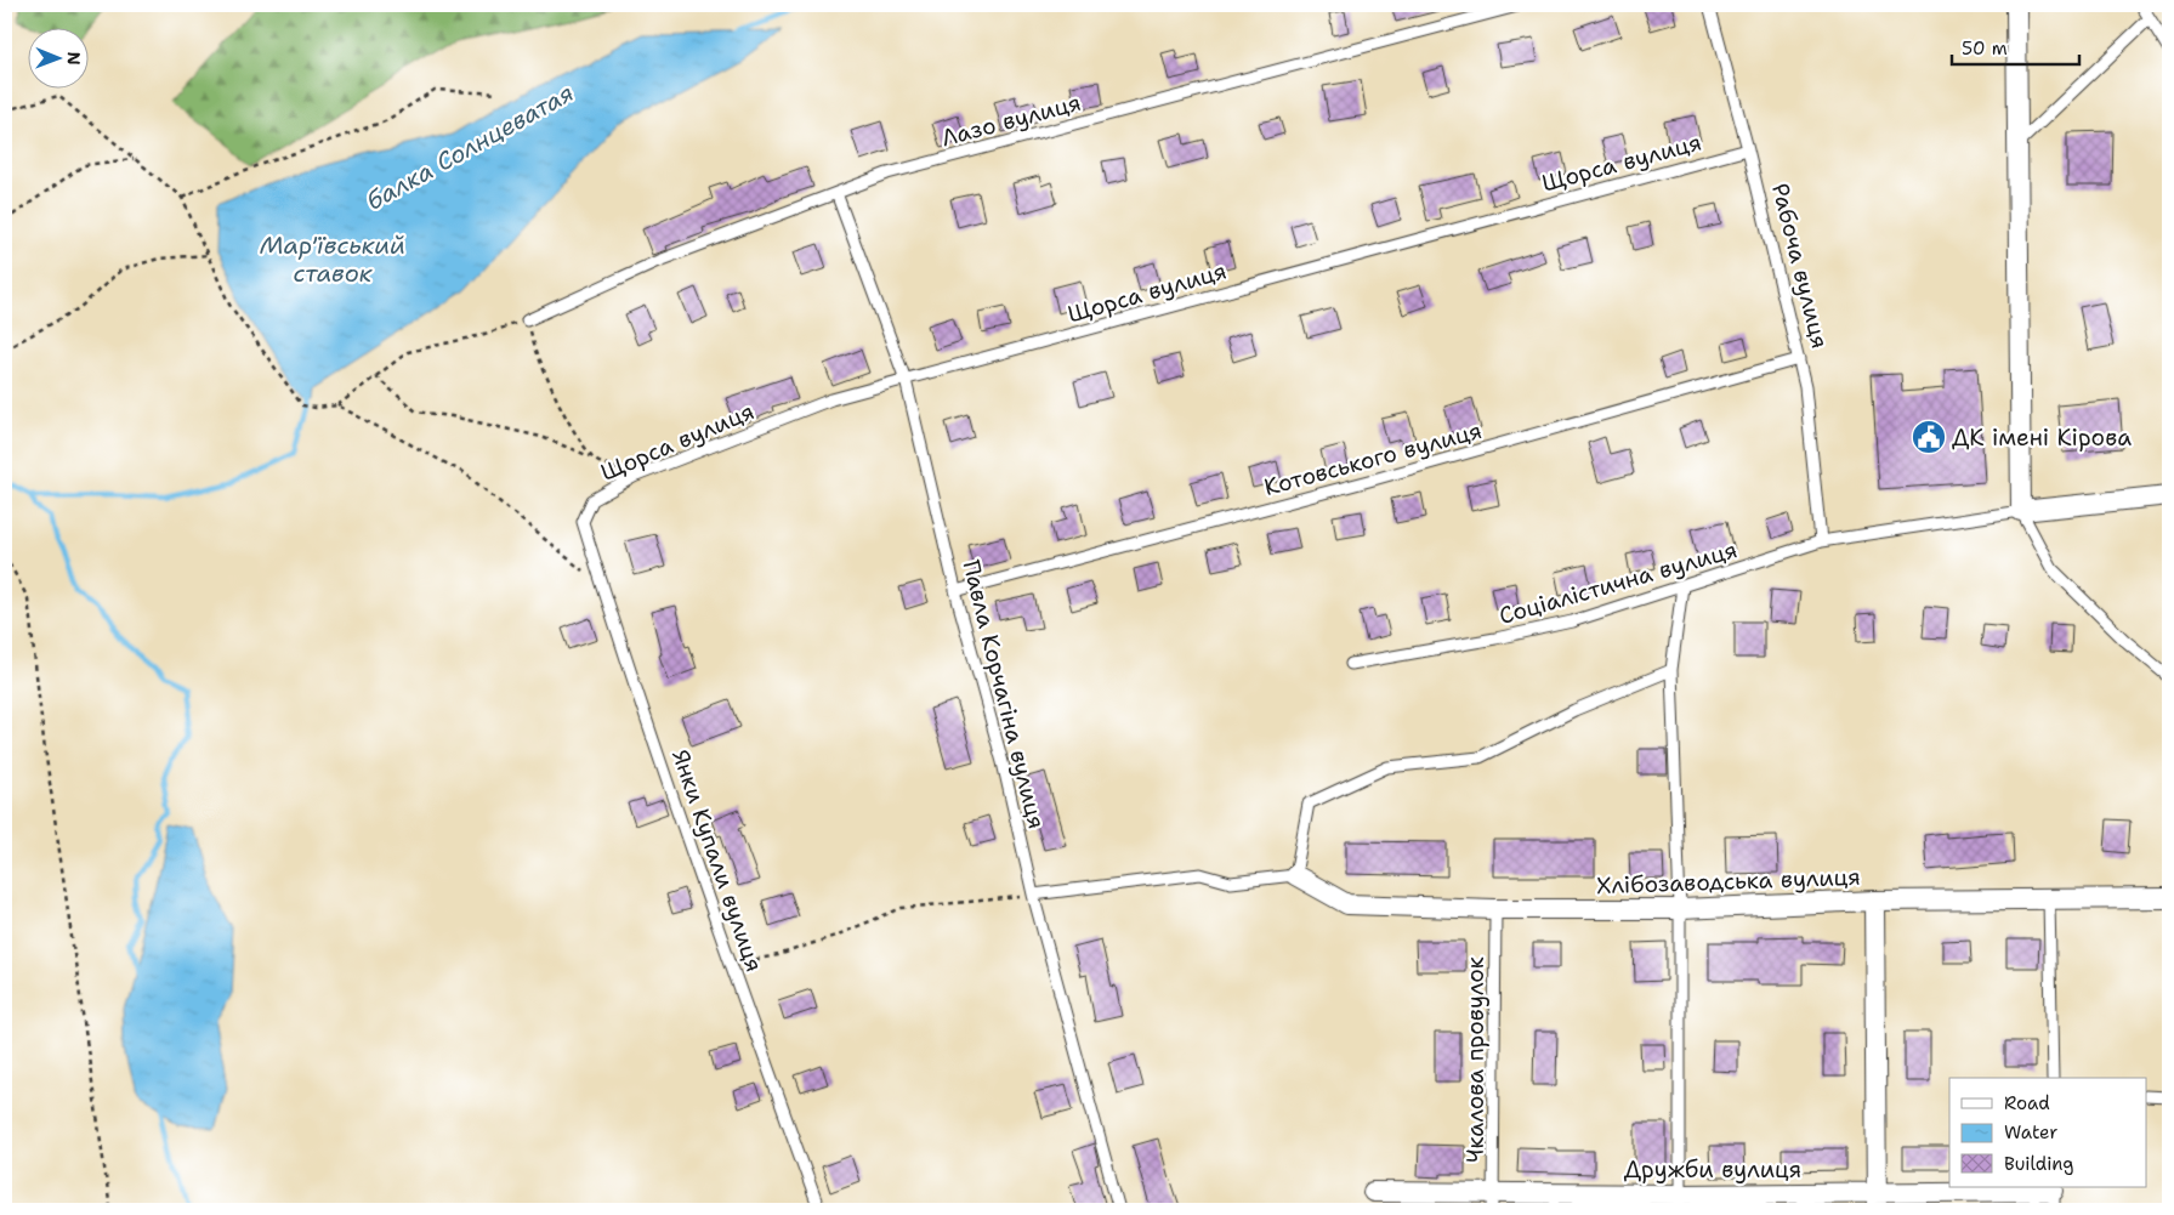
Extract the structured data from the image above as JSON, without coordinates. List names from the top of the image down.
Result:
{
  "streets": {
    "street": ["Хлібозаводська вулиця", "Дружби вулиця"],
    "lane": [
      "Лазо вулиця",
      "Щорса вулиця",
      "Рабоча вулиця",
      "Котовського вулиця",
      "Соціалістична вулиця",
      "Павла Корчагіна вулиця",
      "Янки Купали вулиця",
      "Чкалова провулок"
    ]
  },
  "crossings": [
    ["Лазо вулиця", "Павла Корчагіна вулиця"],
    ["Щорса вулиця", "Рабоча вулиця"],
    ["Щорса вулиця", "Павла Корчагіна вулиця"],
    ["Щорса вулиця", "Янки Купали вулиця"],
    ["Рабоча вулиця", "Котовського вулиця"],
    ["Рабоча вулиця", "Соціалістична вулиця"],
    ["Котовського вулиця", "Павла Корчагіна вулиця"],
    ["Хлібозаводська вулиця", "Чкалова провулок"],
    ["Чкалова провулок", "Дружби вулиця"]
  ],
  "water": ["балка Солнцеватая", "Мар'ївський ставок"],
  "places": {
    "public building": ["ДК імені Кірова"]
  },
  "legend": ["Road", "Water", "Building"],
  "scale_bar": "50 m",
  "north": "right"
}
